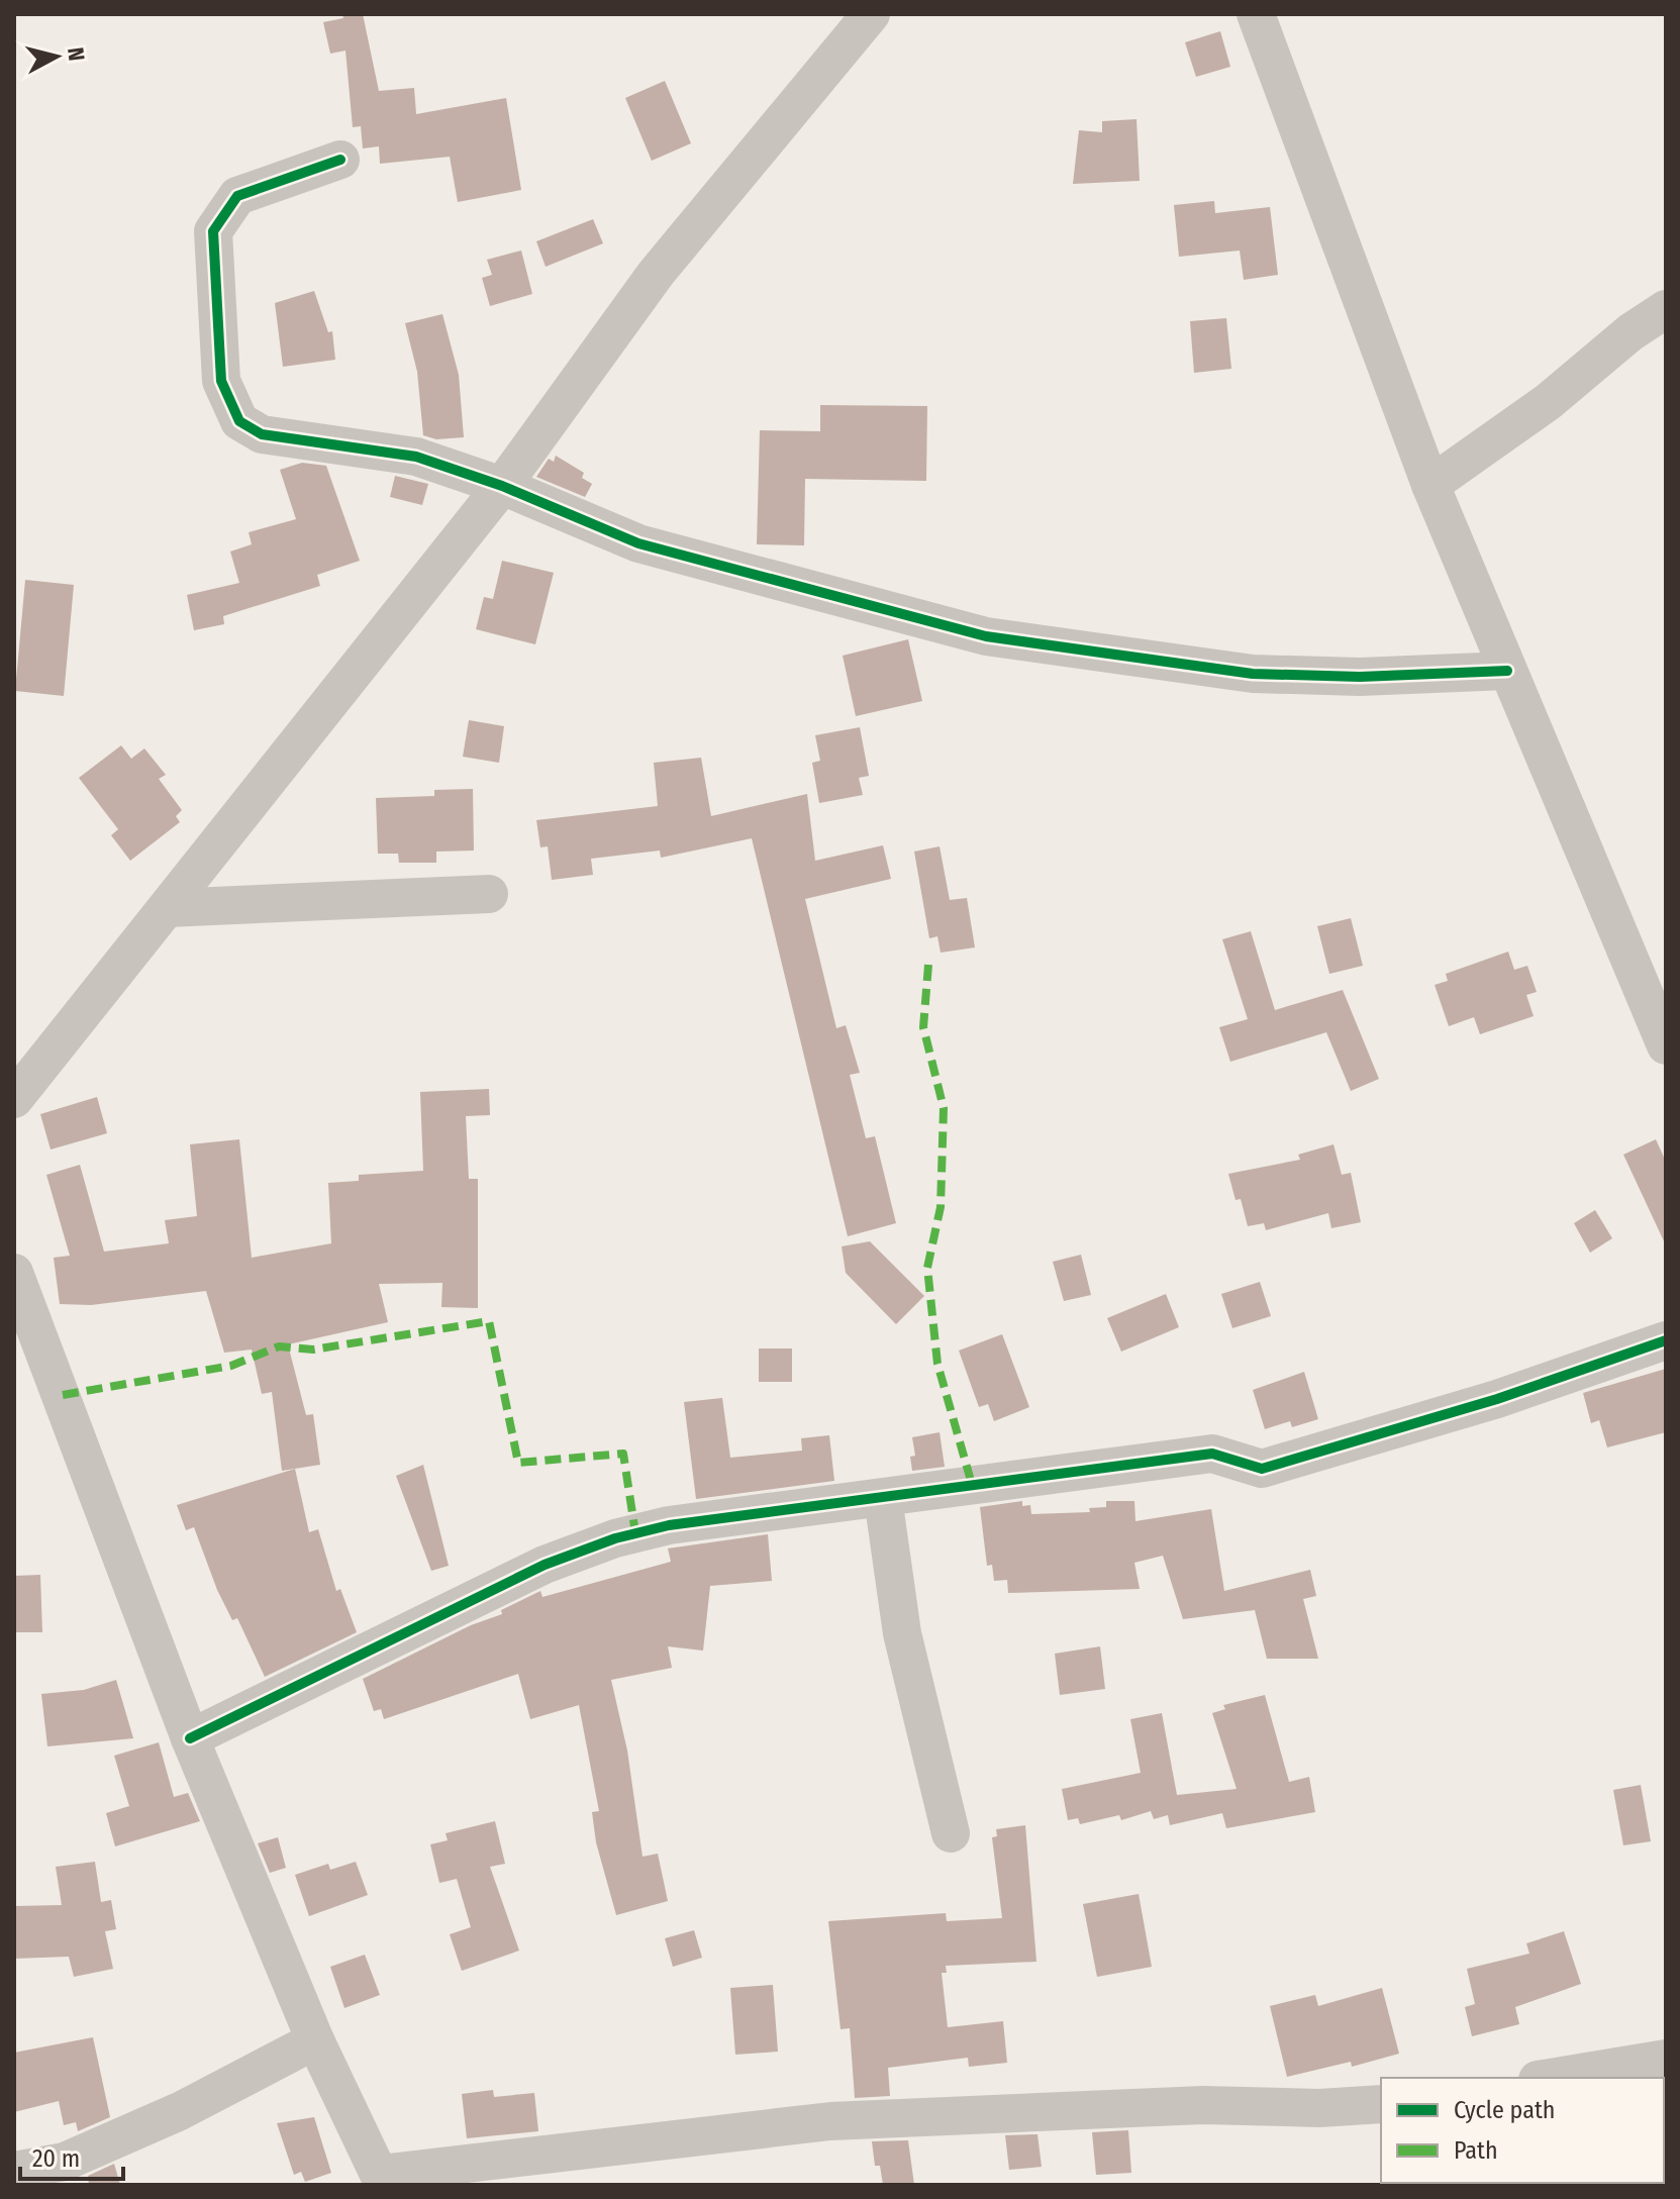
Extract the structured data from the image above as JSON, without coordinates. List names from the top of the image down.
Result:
{
  "legend": ["Cycle path", "Path"],
  "scale_bar": "20 m",
  "north": "right"
}
